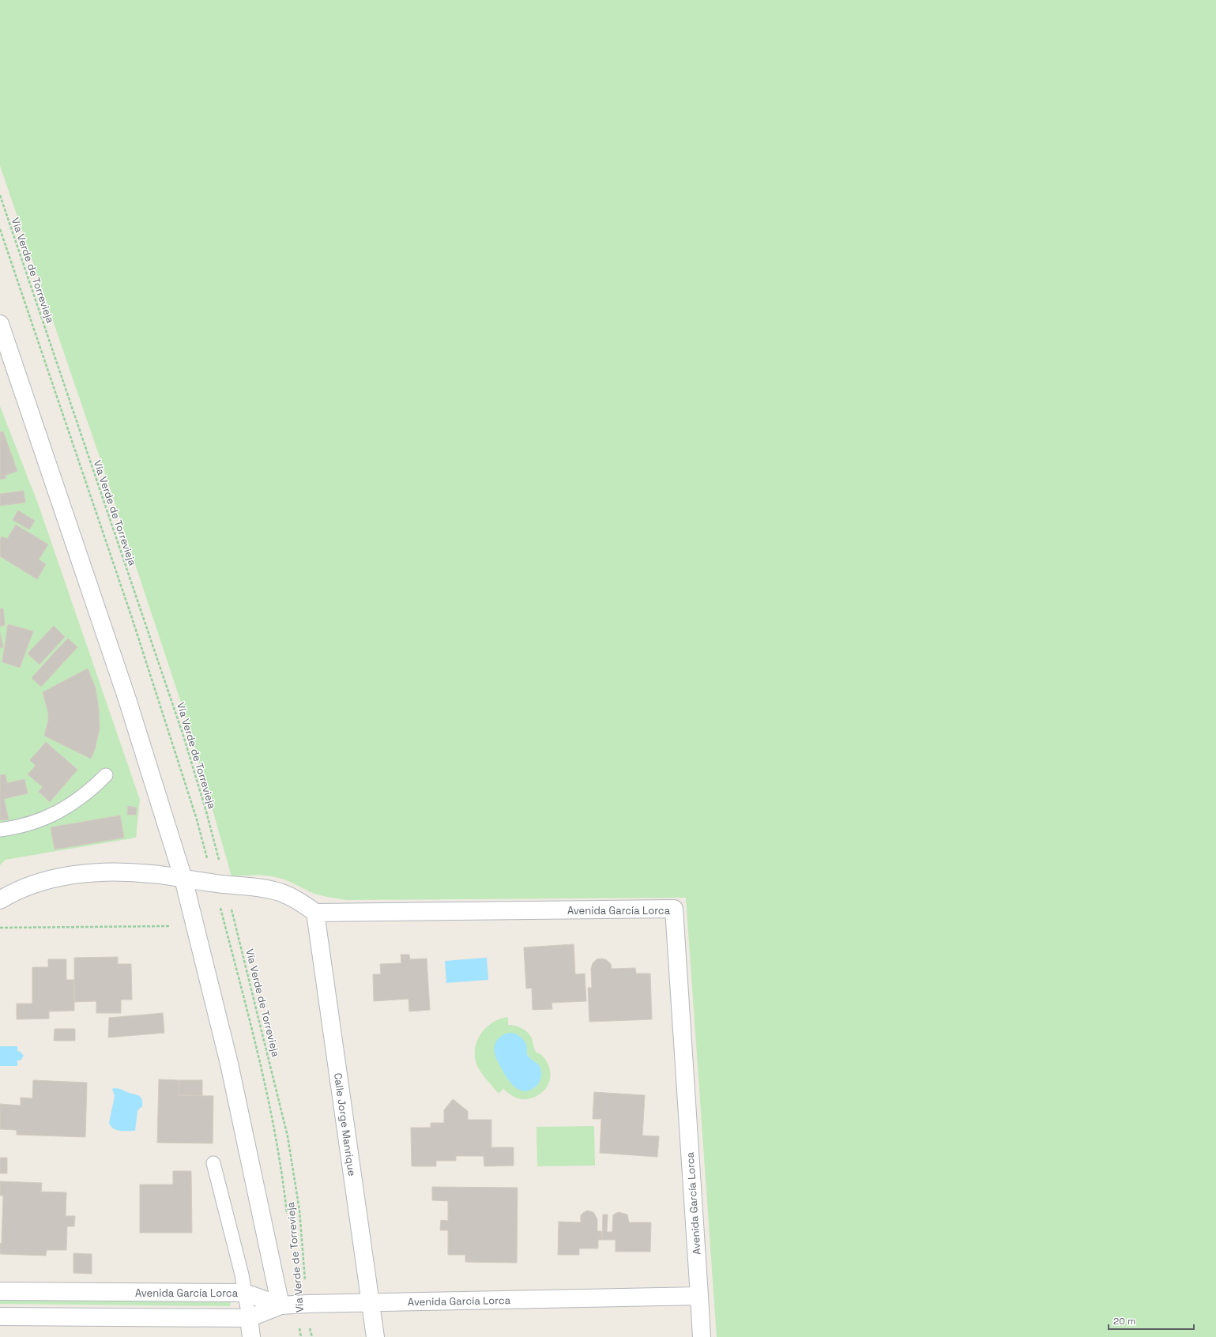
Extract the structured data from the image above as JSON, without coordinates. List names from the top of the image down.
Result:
{
  "streets": {
    "street": ["Avenida García Lorca", "Calle Jorge Manrique"],
    "path": ["Vía Verde de Torrevieja"]
  },
  "crossings": [
    ["Vía Verde de Torrevieja", "Avenida García Lorca"],
    ["Avenida García Lorca", "Calle Jorge Manrique"]
  ],
  "scale_bar": "20 m"
}
